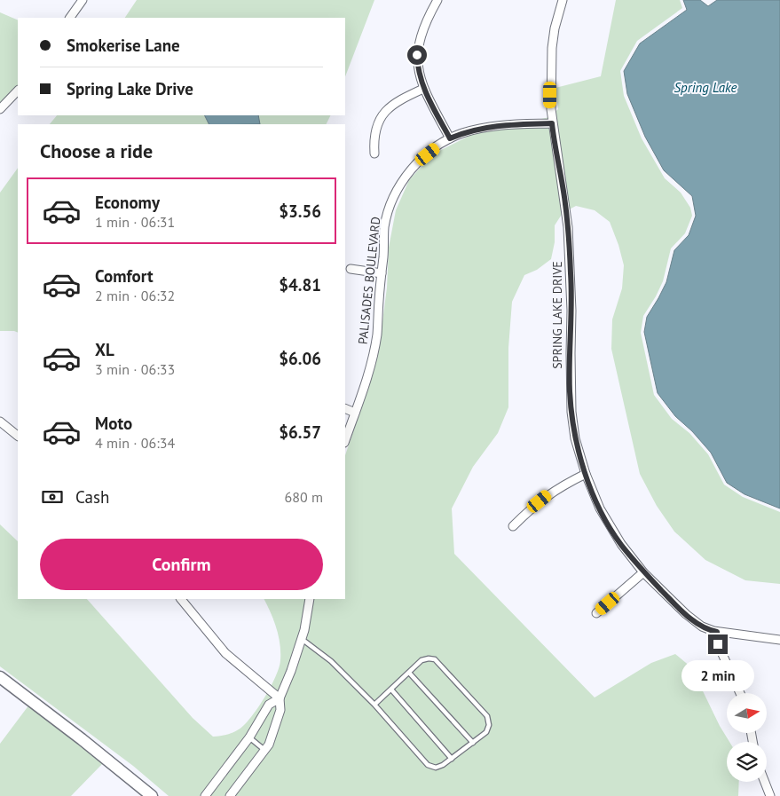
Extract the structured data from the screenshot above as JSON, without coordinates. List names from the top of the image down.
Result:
{
  "streets": {
    "street": ["PALISADES BOULEVARD", "SPRING LAKE DRIVE"]
  },
  "crossings": [
    ["PALISADES BOULEVARD", "SPRING LAKE DRIVE"]
  ],
  "water": ["Spring Lake"],
  "north": "right",
  "page": {
    "banner": ["Smokerise Lane", "Spring Lake Drive"],
    "heading": "Choose a ride",
    "list": [
      {
        "name": "Economy",
        "note": "1 min · 06:31",
        "value": "$3.56"
      },
      {
        "name": "Comfort",
        "note": "2 min · 06:32",
        "value": "$4.81"
      },
      {
        "name": "XL",
        "note": "3 min · 06:33",
        "value": "$6.06"
      },
      {
        "name": "Moto",
        "note": "4 min · 06:34",
        "value": "$6.57"
      }
    ],
    "pay": ["Cash", "680 m"],
    "buttons": "Confirm",
    "bubble": "2 min"
  }
}
